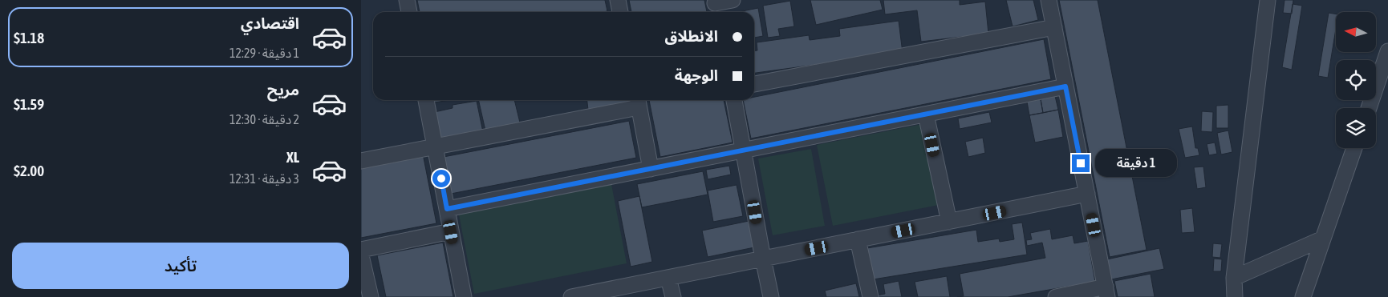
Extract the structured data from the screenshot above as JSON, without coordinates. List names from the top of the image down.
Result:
{
  "north": "left",
  "page": {
    "list": [
      {
        "name": "اقتصادي",
        "note": "1 دقيقة · 12:29",
        "value": "$1.18"
      },
      {
        "name": "مريح",
        "note": "2 دقيقة · 12:30",
        "value": "$1.59"
      },
      {
        "name": "XL",
        "note": "3 دقيقة · 12:31",
        "value": "$2.00"
      }
    ],
    "banner": ["الانطلاق", "الوجهة"],
    "bubble": "1 دقيقة",
    "buttons": "تأكيد"
  }
}
